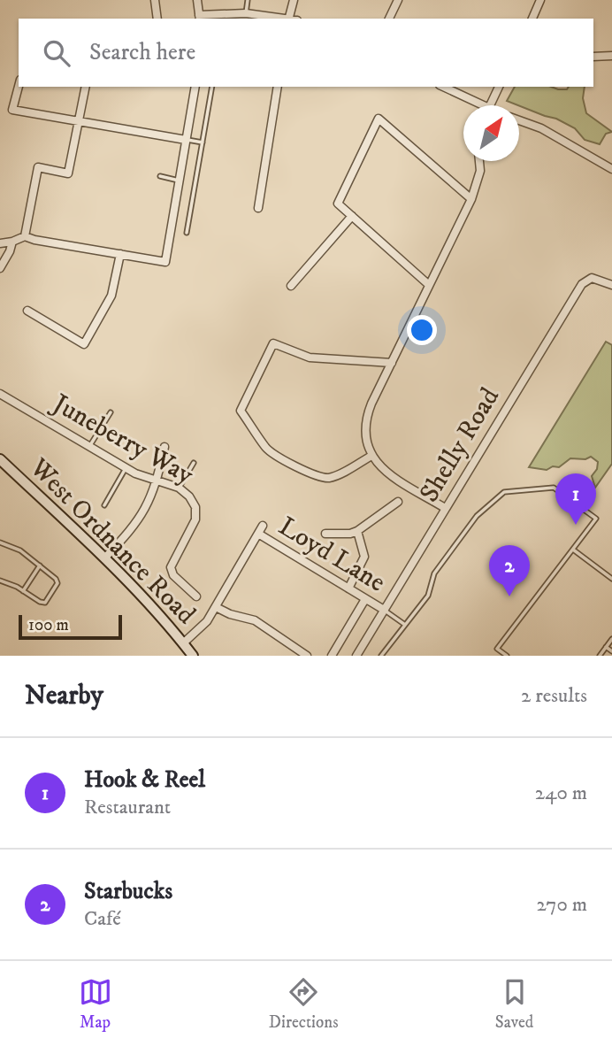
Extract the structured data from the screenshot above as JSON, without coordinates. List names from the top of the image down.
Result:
{
  "streets": {
    "main road": ["West Ordnance Road"],
    "street": ["Juneberry Way", "Shelly Road", "Loyd Lane"]
  },
  "crossings": [
    ["Shelly Road", "Loyd Lane"]
  ],
  "scale_bar": "100 m",
  "north": "top right",
  "page": {
    "search": "Search here",
    "pins": ["1", "2"],
    "scale": "100 m",
    "heading": ["Nearby", "2 results"],
    "list": [
      {
        "mark": "1",
        "name": "Hook & Reel",
        "note": "Restaurant",
        "value": "240 m"
      },
      {
        "mark": "2",
        "name": "Starbucks",
        "note": "Café",
        "value": "270 m"
      }
    ],
    "nav": ["Map", "Directions", "Saved"]
  }
}
